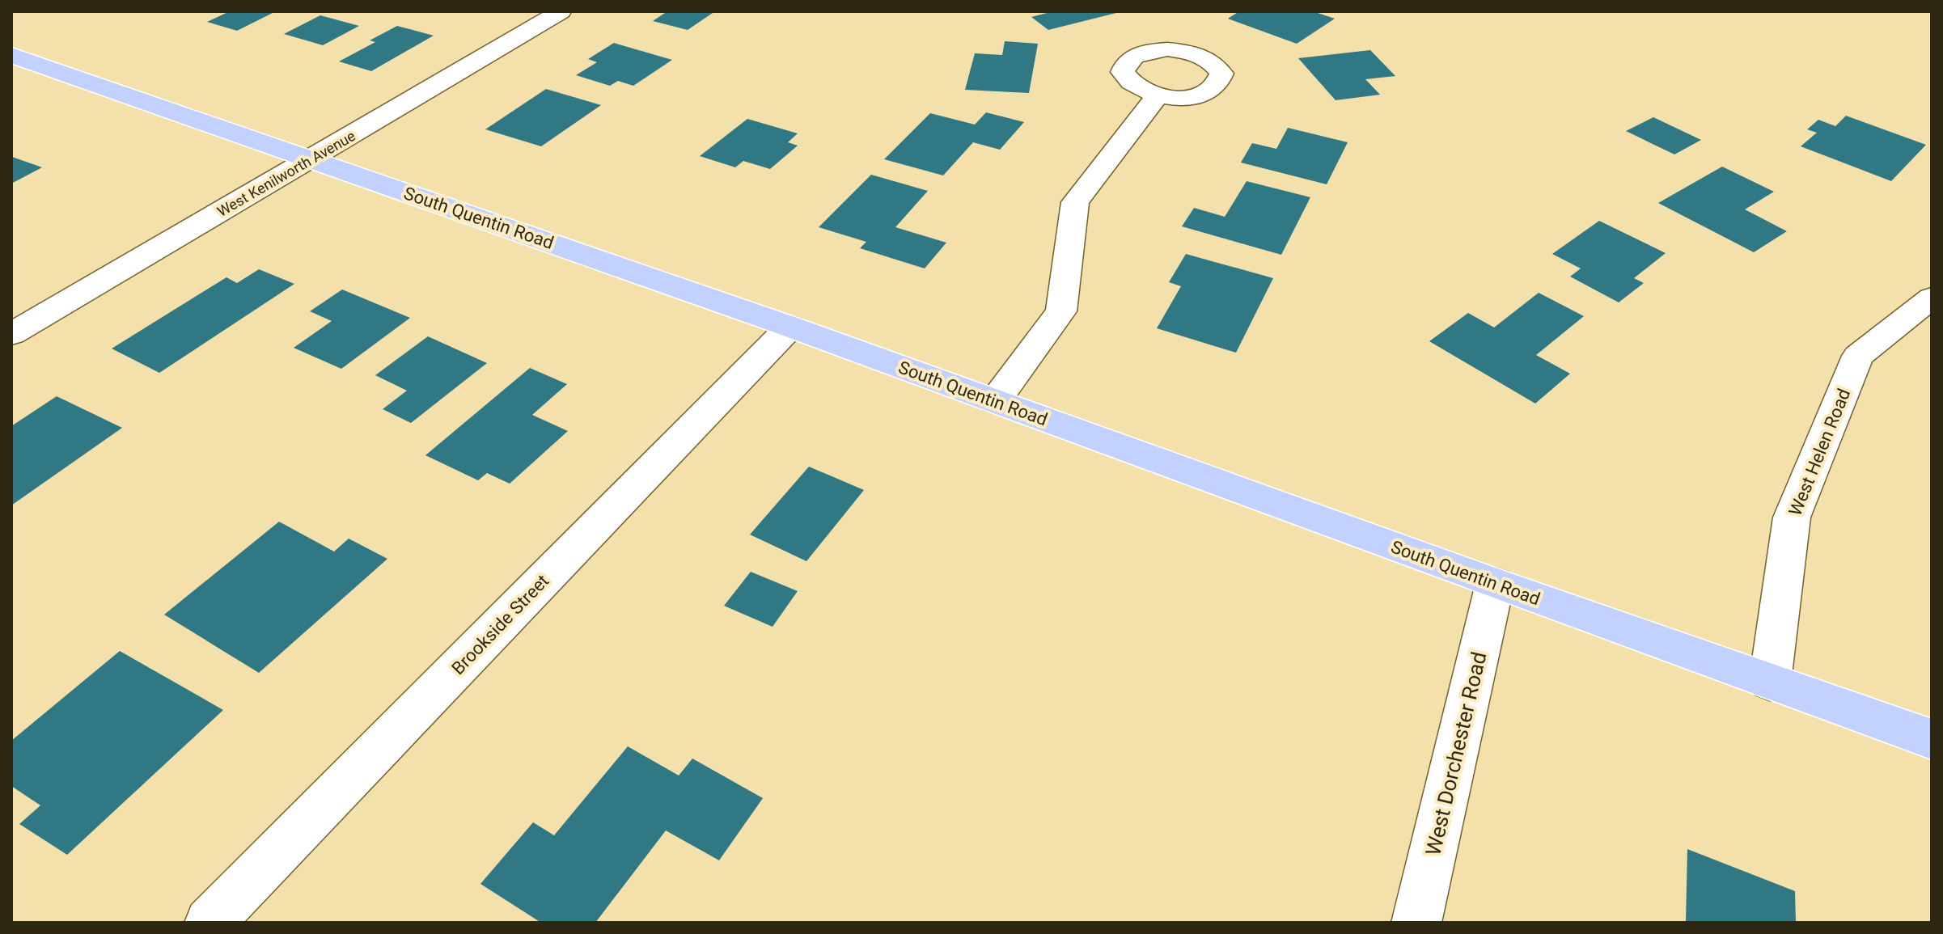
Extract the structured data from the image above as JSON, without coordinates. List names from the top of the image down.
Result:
{
  "streets": {
    "main road": ["South Quentin Road"],
    "street": [
      "West Kenilworth Avenue",
      "West Helen Road",
      "Brookside Street",
      "West Dorchester Road"
    ]
  },
  "crossings": [
    ["West Kenilworth Avenue", "South Quentin Road"],
    ["South Quentin Road", "West Helen Road"],
    ["South Quentin Road", "Brookside Street"],
    ["South Quentin Road", "West Dorchester Road"]
  ]
}
